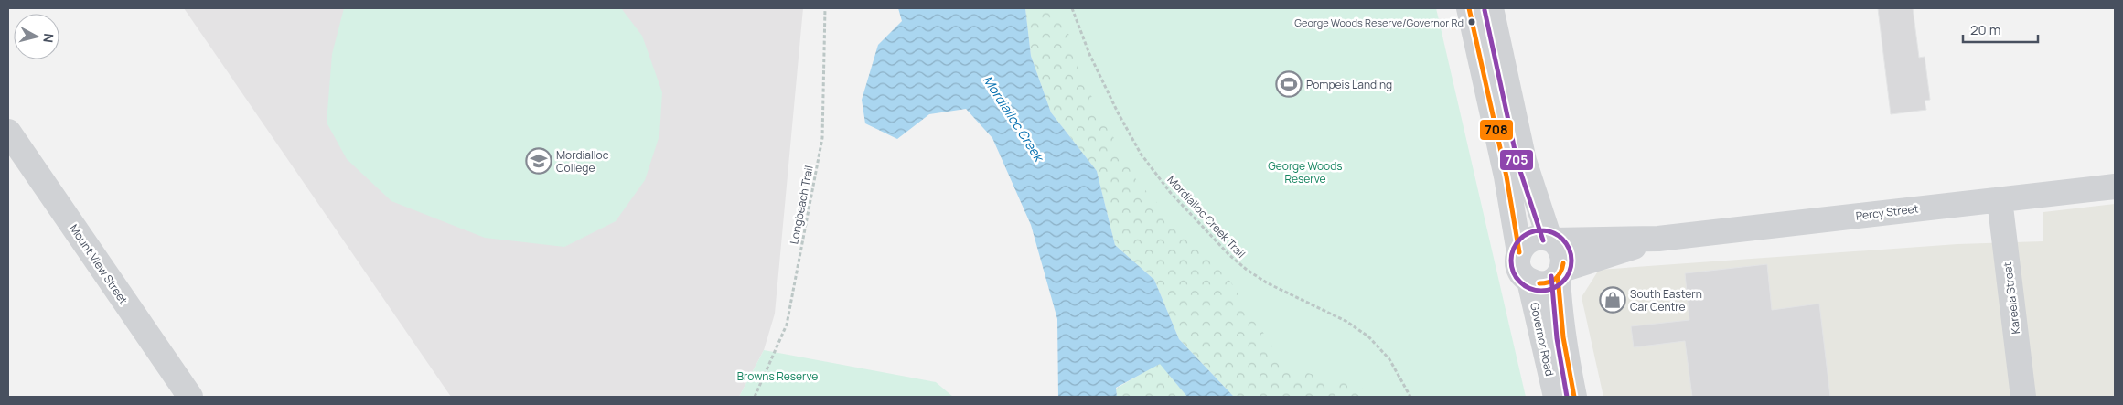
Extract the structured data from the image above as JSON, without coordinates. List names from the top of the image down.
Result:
{
  "streets": {
    "street": [
      "Percy Street",
      "Mount View Street",
      "Kareela Street",
      "Governor Road"
    ],
    "path": ["Longbeach Trail", "Mordialloc Creek Trail"]
  },
  "crossings": [
    ["Percy Street", "Kareela Street"],
    ["Percy Street", "Governor Road"]
  ],
  "water": ["Mordialloc Creek"],
  "parks": ["George Woods Reserve", "Browns Reserve"],
  "places": {
    "other": ["George Woods Reserve/Governor Rd"],
    "sports": ["Pompeis Landing"],
    "school or university": ["Mordialloc College"],
    "shop": ["South Eastern Car Centre"]
  },
  "lines": ["transit line 708", "transit line 705"],
  "scale_bar": "20 m",
  "north": "right"
}
